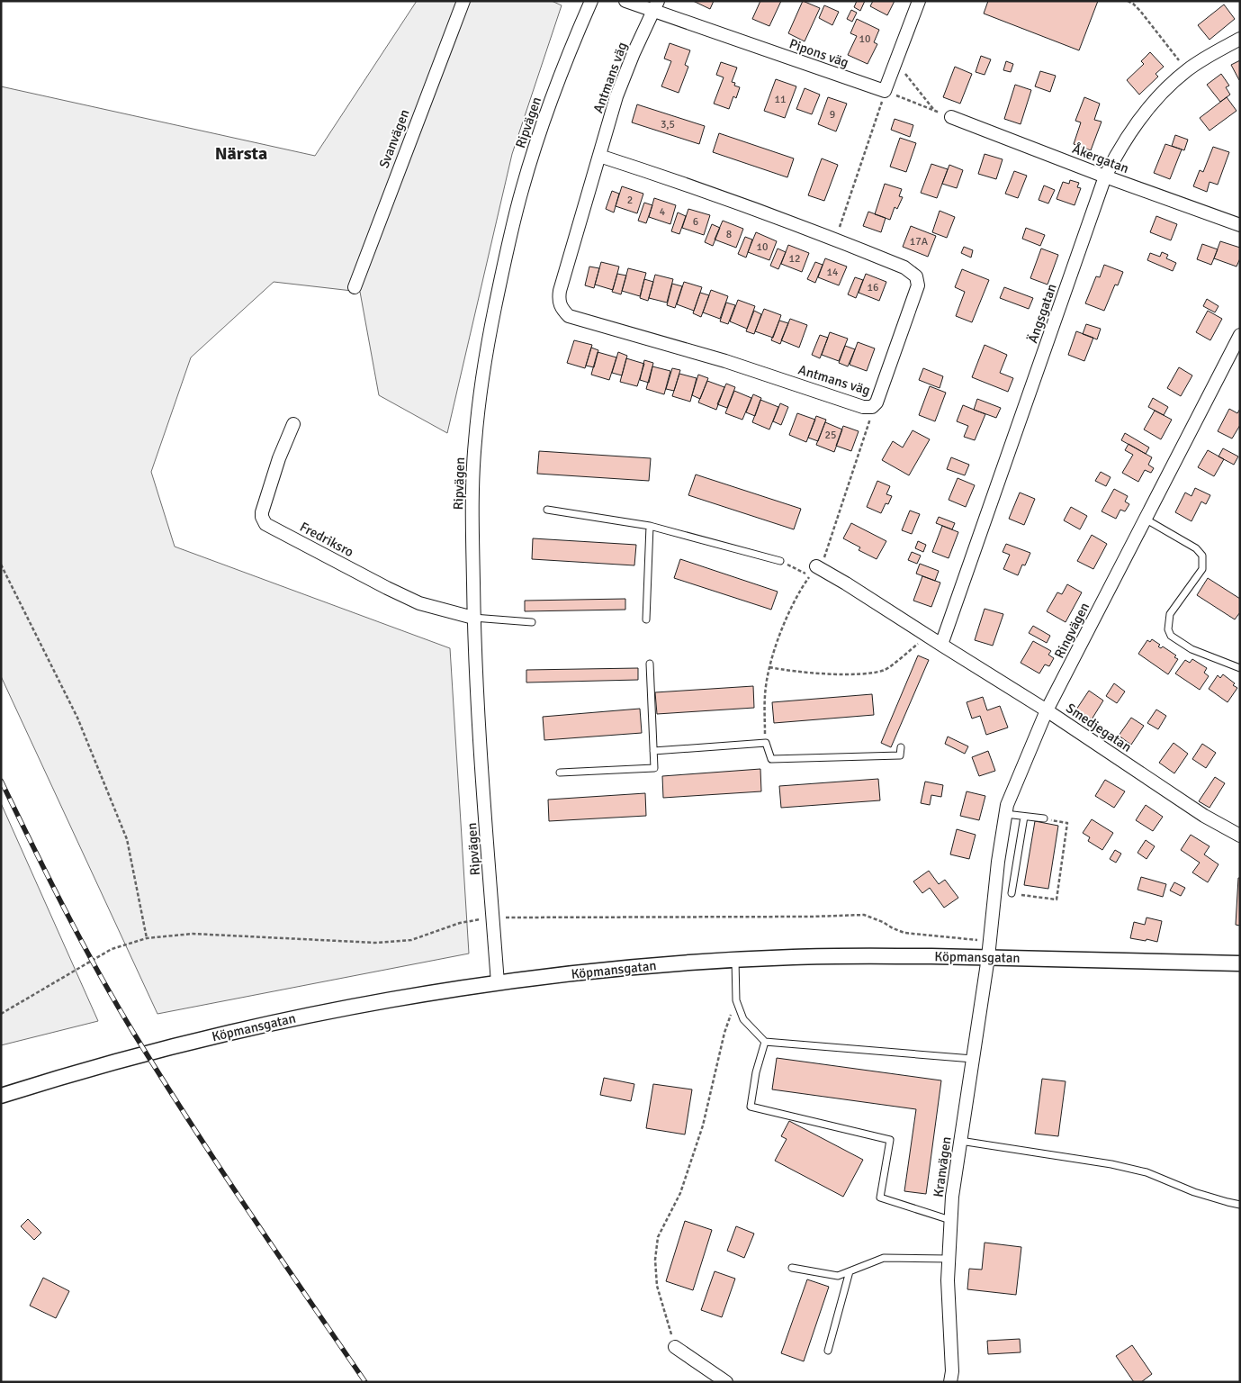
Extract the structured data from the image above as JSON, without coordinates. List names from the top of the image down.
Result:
{
  "streets": {
    "street": [
      "Pipons väg",
      "Antmans väg",
      "Ripvägen",
      "Svanvägen",
      "Åkergatan",
      "Ängsgatan",
      "Fredriksro",
      "Ringvägen",
      "Smedjegatan",
      "Köpmansgatan",
      "Kranvägen"
    ]
  },
  "crossings": [
    ["Pipons väg", "Antmans väg"],
    ["Ripvägen", "Fredriksro"],
    ["Ripvägen", "Köpmansgatan"],
    ["Åkergatan", "Ängsgatan"],
    ["Ängsgatan", "Smedjegatan"],
    ["Ringvägen", "Smedjegatan"],
    ["Ringvägen", "Köpmansgatan"],
    ["Ringvägen", "Kranvägen"],
    ["Köpmansgatan", "Kranvägen"]
  ],
  "districts": ["Närsta"],
  "house_numbers": [
    "10",
    "11",
    "9",
    "3,5",
    "2",
    "4",
    "6",
    "8",
    "17A",
    "10",
    "12",
    "14",
    "16",
    "25"
  ]
}
